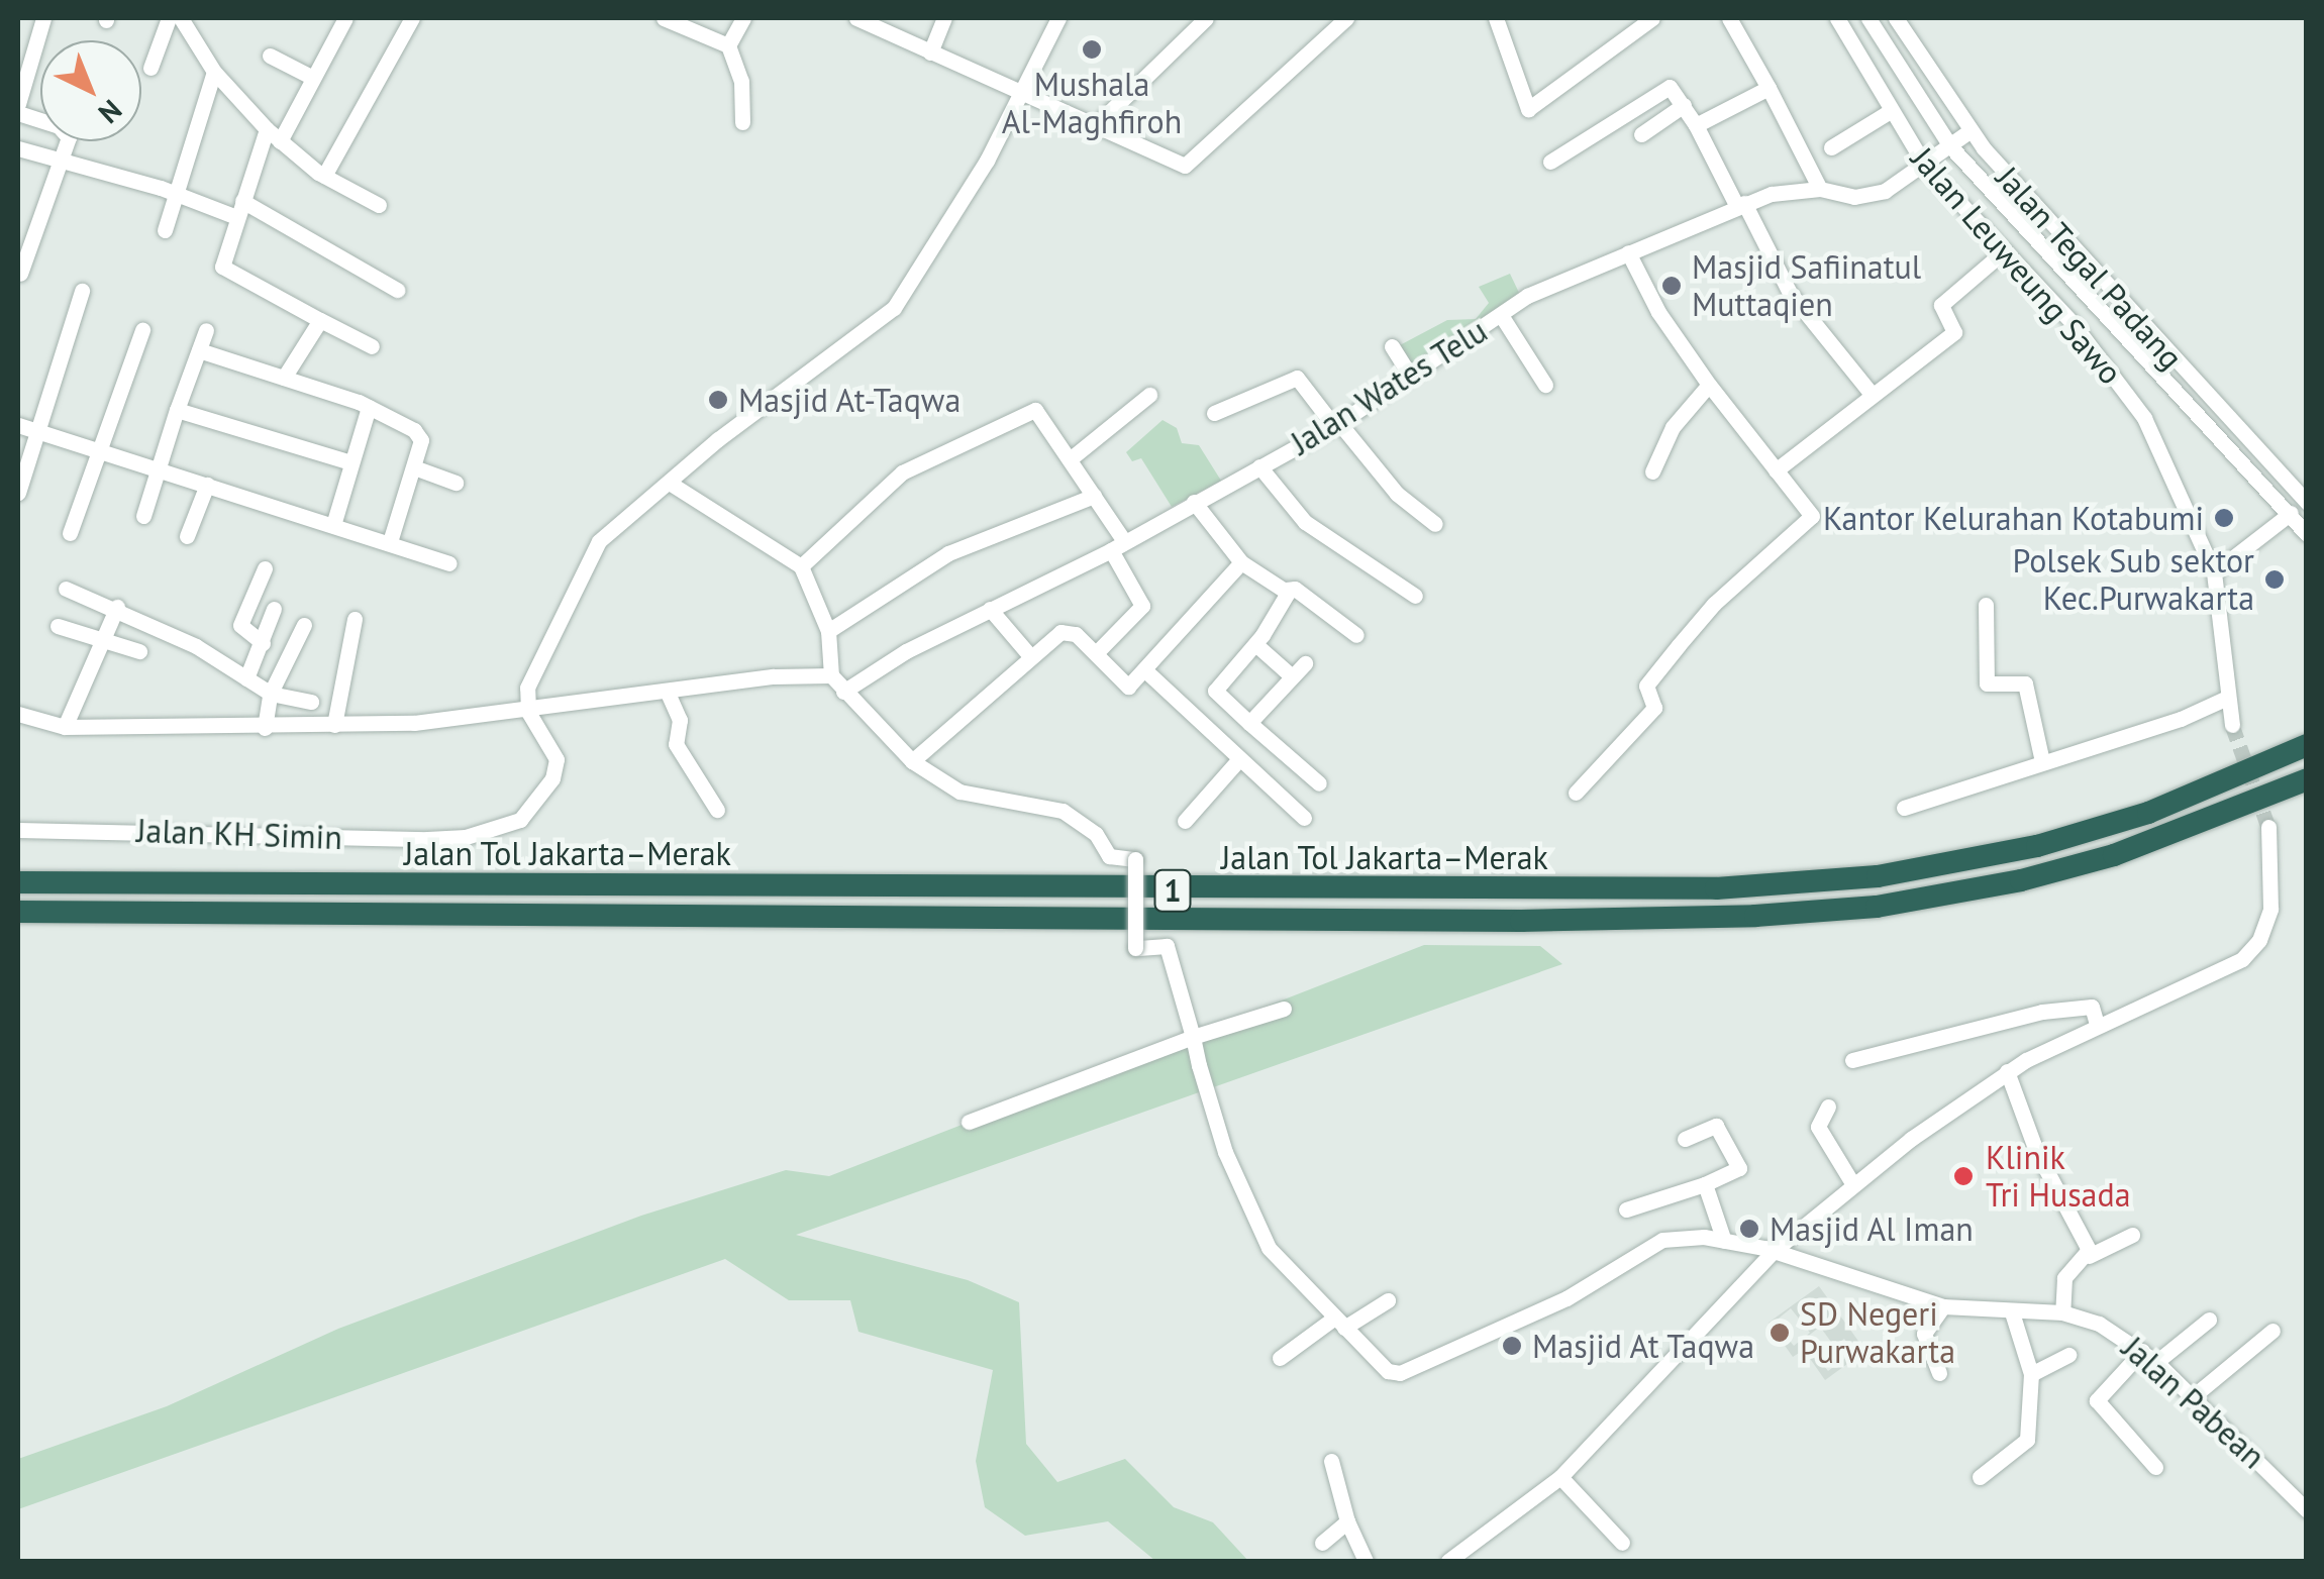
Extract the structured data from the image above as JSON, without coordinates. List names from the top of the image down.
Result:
{
  "streets": {
    "highway": ["Jalan Tol Jakarta–Merak", "1"],
    "street": [
      "Jalan Leuweung Sawo",
      "Jalan Tegal Padang",
      "Jalan Wates Telu",
      "Jalan KH Simin",
      "Jalan Pabean"
    ]
  },
  "crossings": [
    ["Jalan Leuweung Sawo", "Jalan Wates Telu"],
    ["Jalan Tegal Padang", "Jalan Wates Telu"]
  ],
  "places": [
    "Mushala Al-Maghfiroh",
    "Masjid Safiinatul Muttaqien",
    "Masjid At-Taqwa",
    "Kantor Kelurahan Kotabumi",
    "Polsek Sub sektor Kec.Purwakarta",
    "Klinik Tri Husada",
    "Masjid Al Iman",
    "SD Negeri Purwakarta",
    "Masjid At Taqwa"
  ],
  "north": "bottom right"
}
